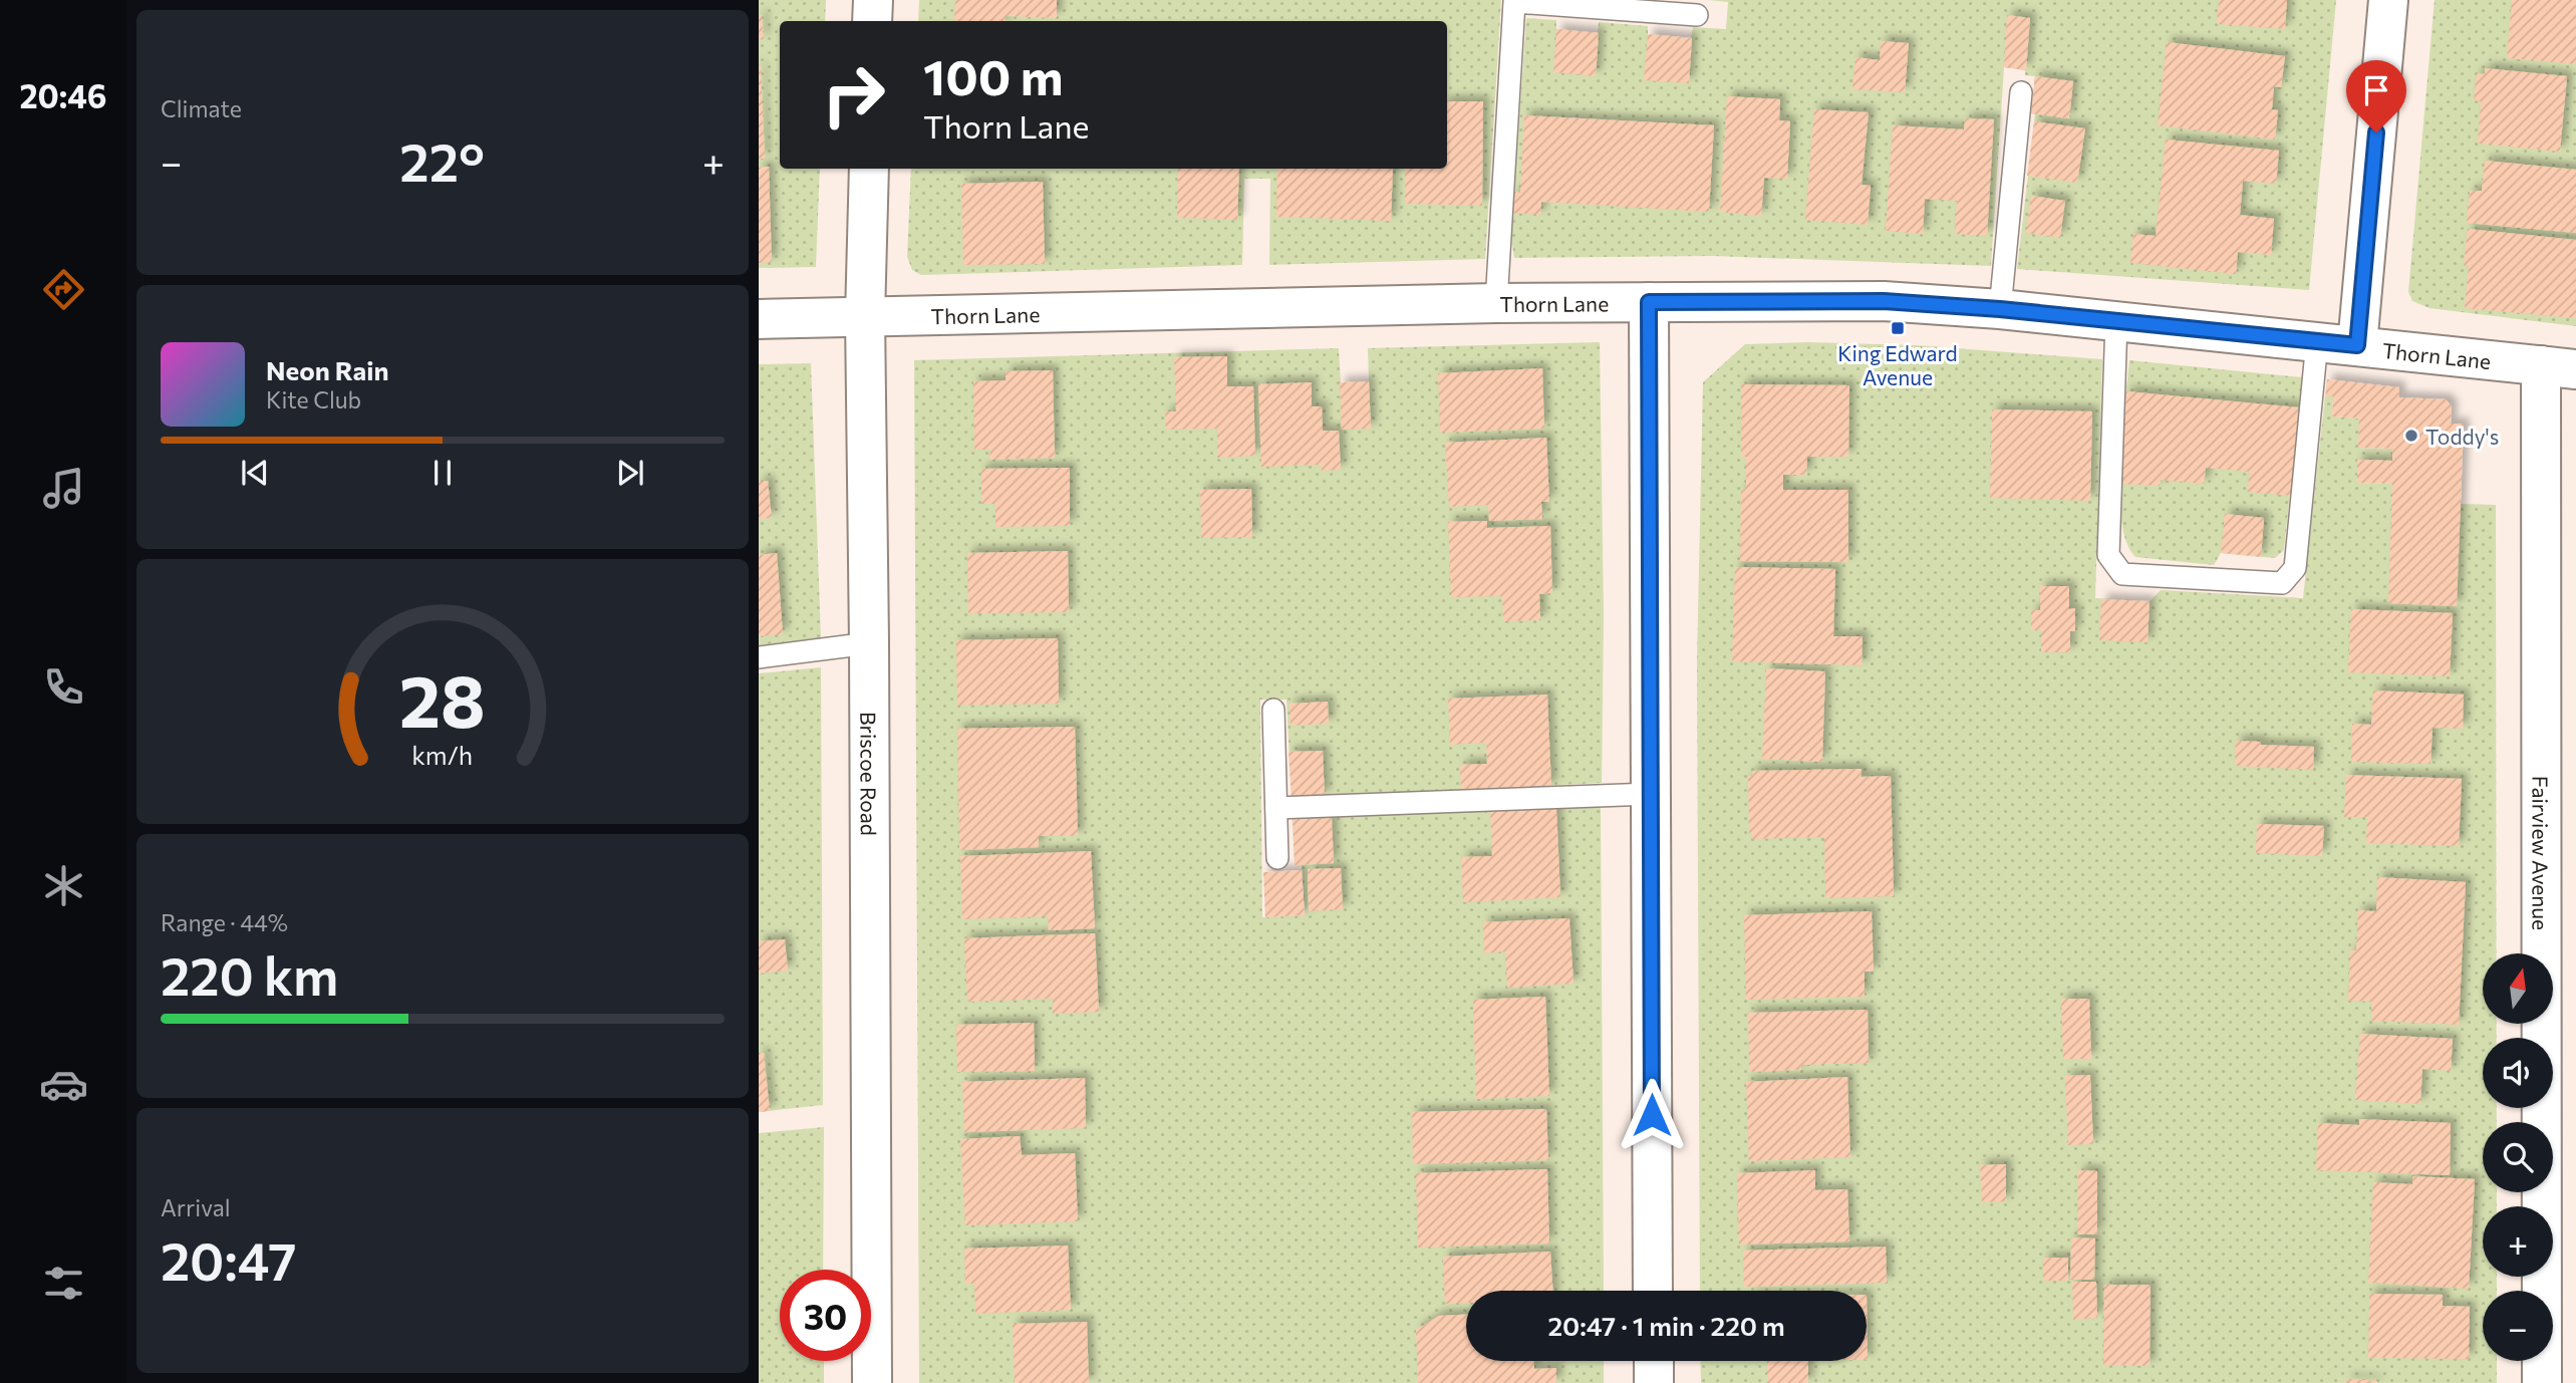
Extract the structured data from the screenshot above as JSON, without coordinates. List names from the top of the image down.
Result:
{
  "streets": {
    "street": ["Thorn Lane", "Briscoe Road", "Fairview Avenue"]
  },
  "crossings": [
    ["Thorn Lane", "Briscoe Road"],
    ["Thorn Lane", "Fairview Avenue"]
  ],
  "places": {
    "transit": ["King Edward Avenue"],
    "other": ["Toddy's"]
  },
  "north": "top",
  "page": {
    "tabs": "20:46",
    "tile": [
      "Climate",
      ["Range · 44%", "220 km"],
      ["Arrival", "20:47"]
    ],
    "turn": ["100 m", "Thorn Lane"],
    "heat": ["−", "22°", "+"],
    "song": ["Neon Rain", "Kite Club"],
    "map_buttons": ["+", "−"],
    "limit": "30",
    "trip": "20:47 · 1 min · 220 m",
    "gauge": ["28", "km/h"]
  }
}
